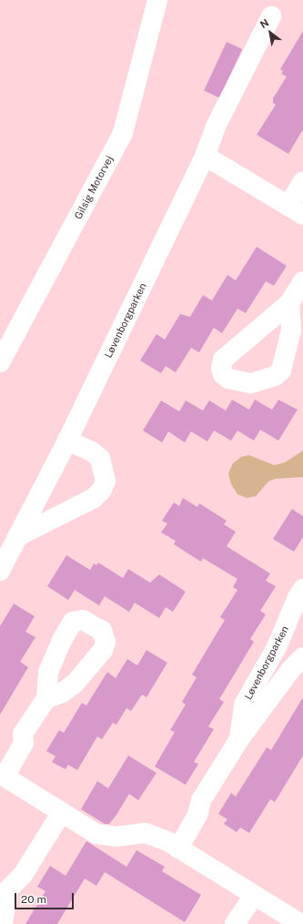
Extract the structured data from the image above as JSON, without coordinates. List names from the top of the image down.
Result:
{
  "streets": {
    "street": ["Gilsig Motorvej", "Løvenborgparken"]
  },
  "scale_bar": "20 m",
  "north": "top left"
}
